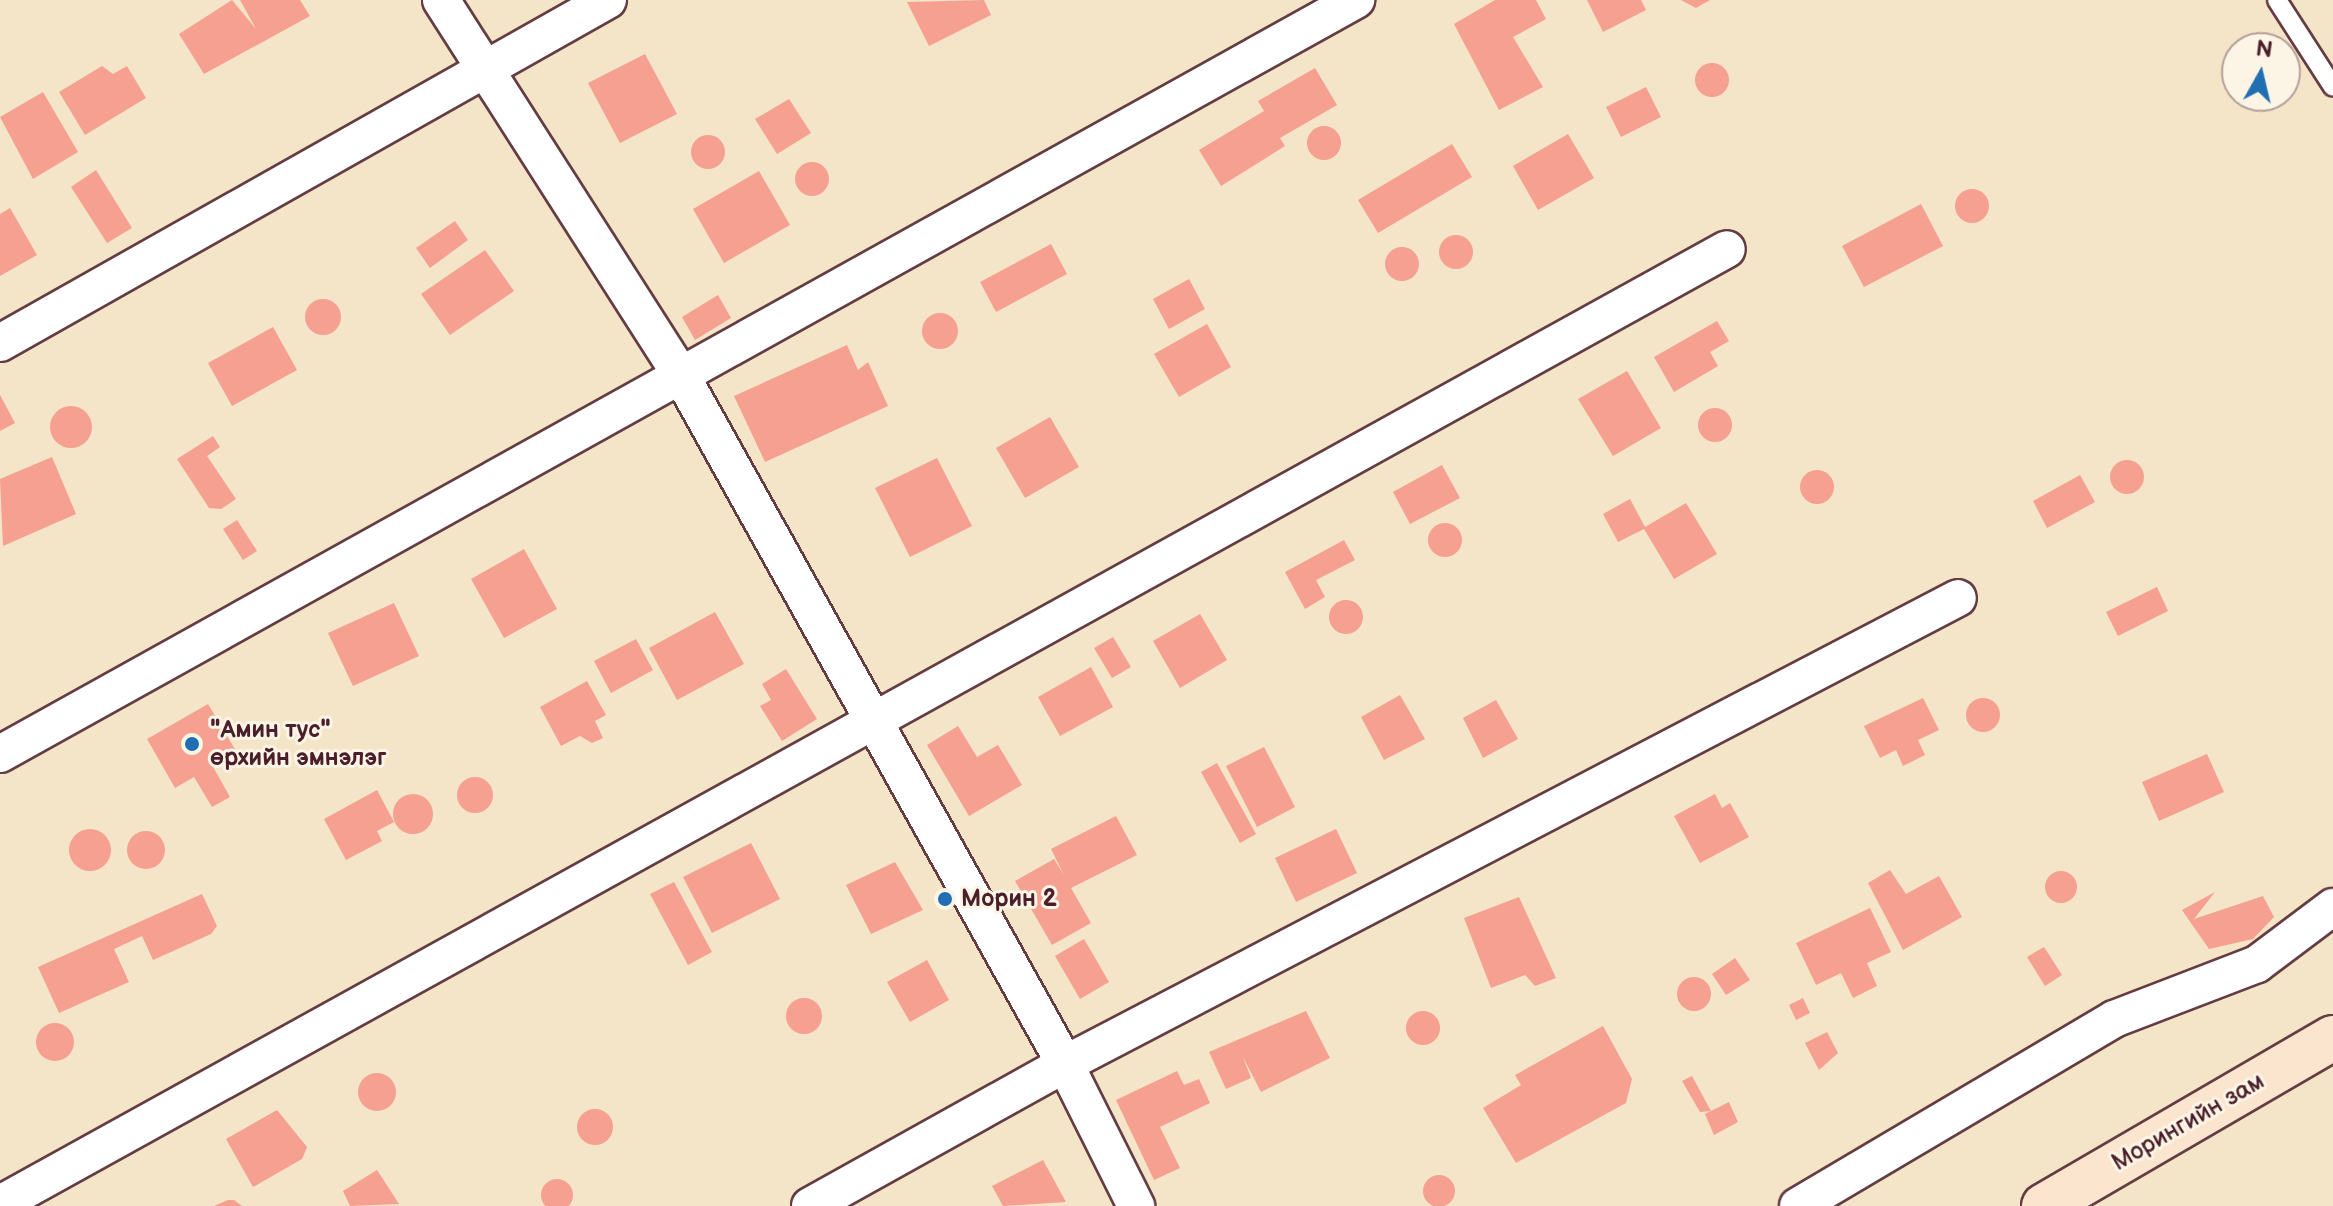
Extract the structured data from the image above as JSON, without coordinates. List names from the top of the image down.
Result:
{
  "streets": {
    "main road": ["Морингийн зам"]
  },
  "places": ["\"Амин тус\" өрхийн эмнэлэг", "Морин 2"],
  "north": "top"
}
